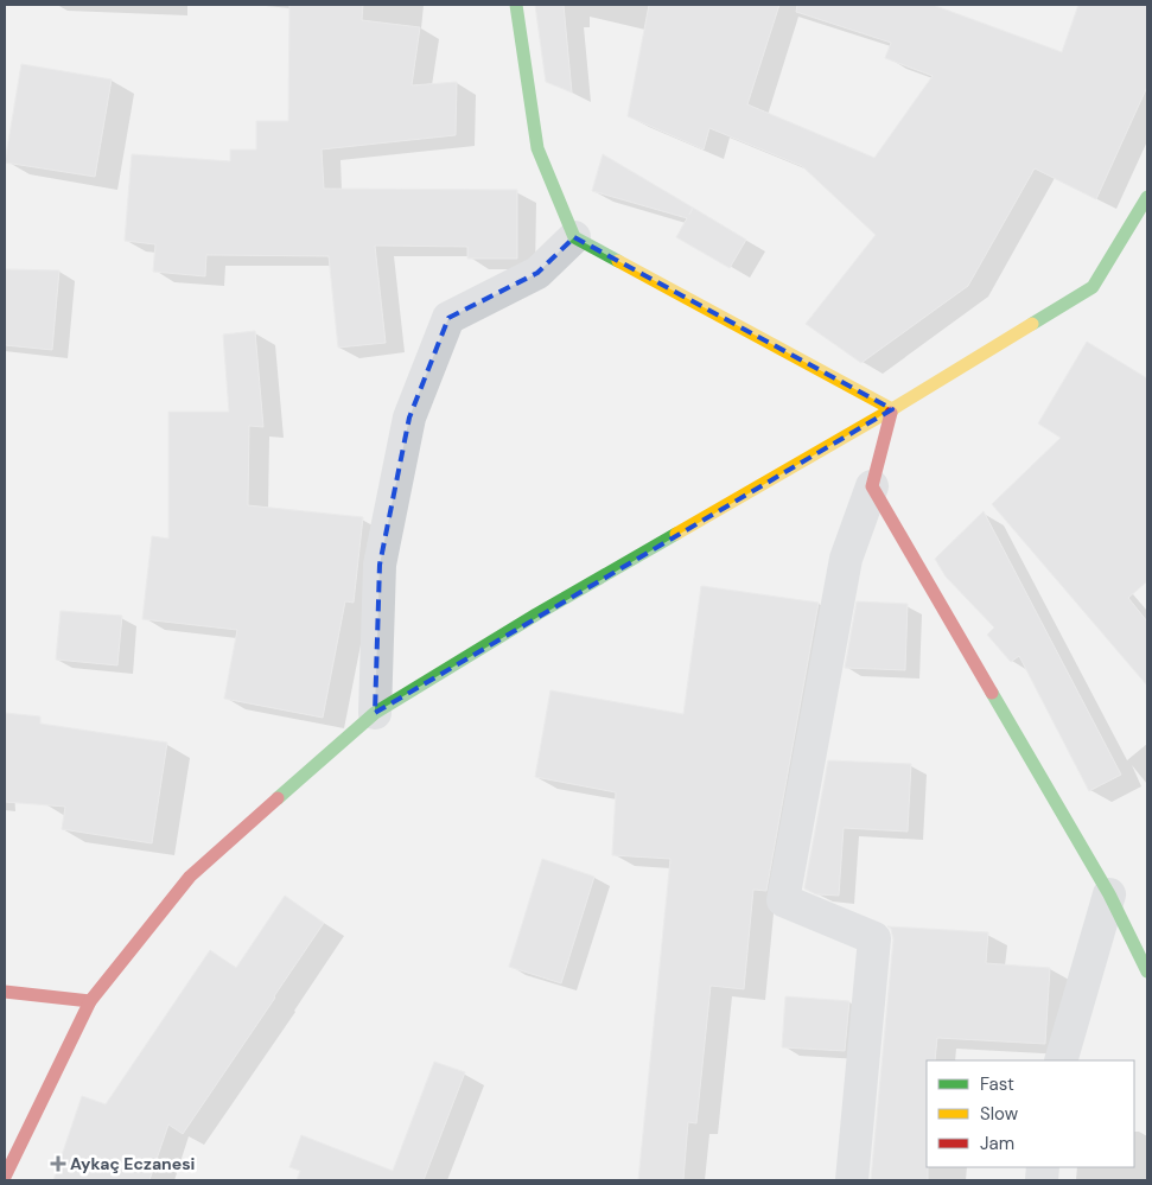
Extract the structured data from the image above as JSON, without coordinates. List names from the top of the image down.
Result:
{
  "places": {
    "health": ["Aykaç Eczanesi"]
  },
  "legend": ["Fast", "Slow", "Jam"]
}
